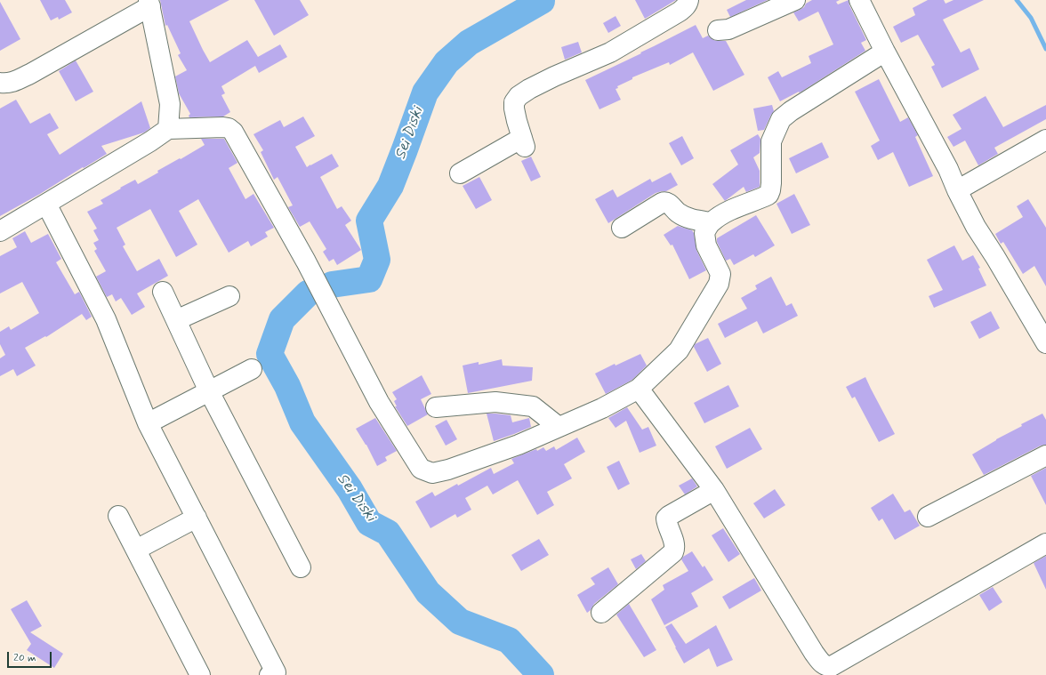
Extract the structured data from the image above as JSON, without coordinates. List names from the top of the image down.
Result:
{
  "water": ["Sei Diski"],
  "scale_bar": "20 m"
}
